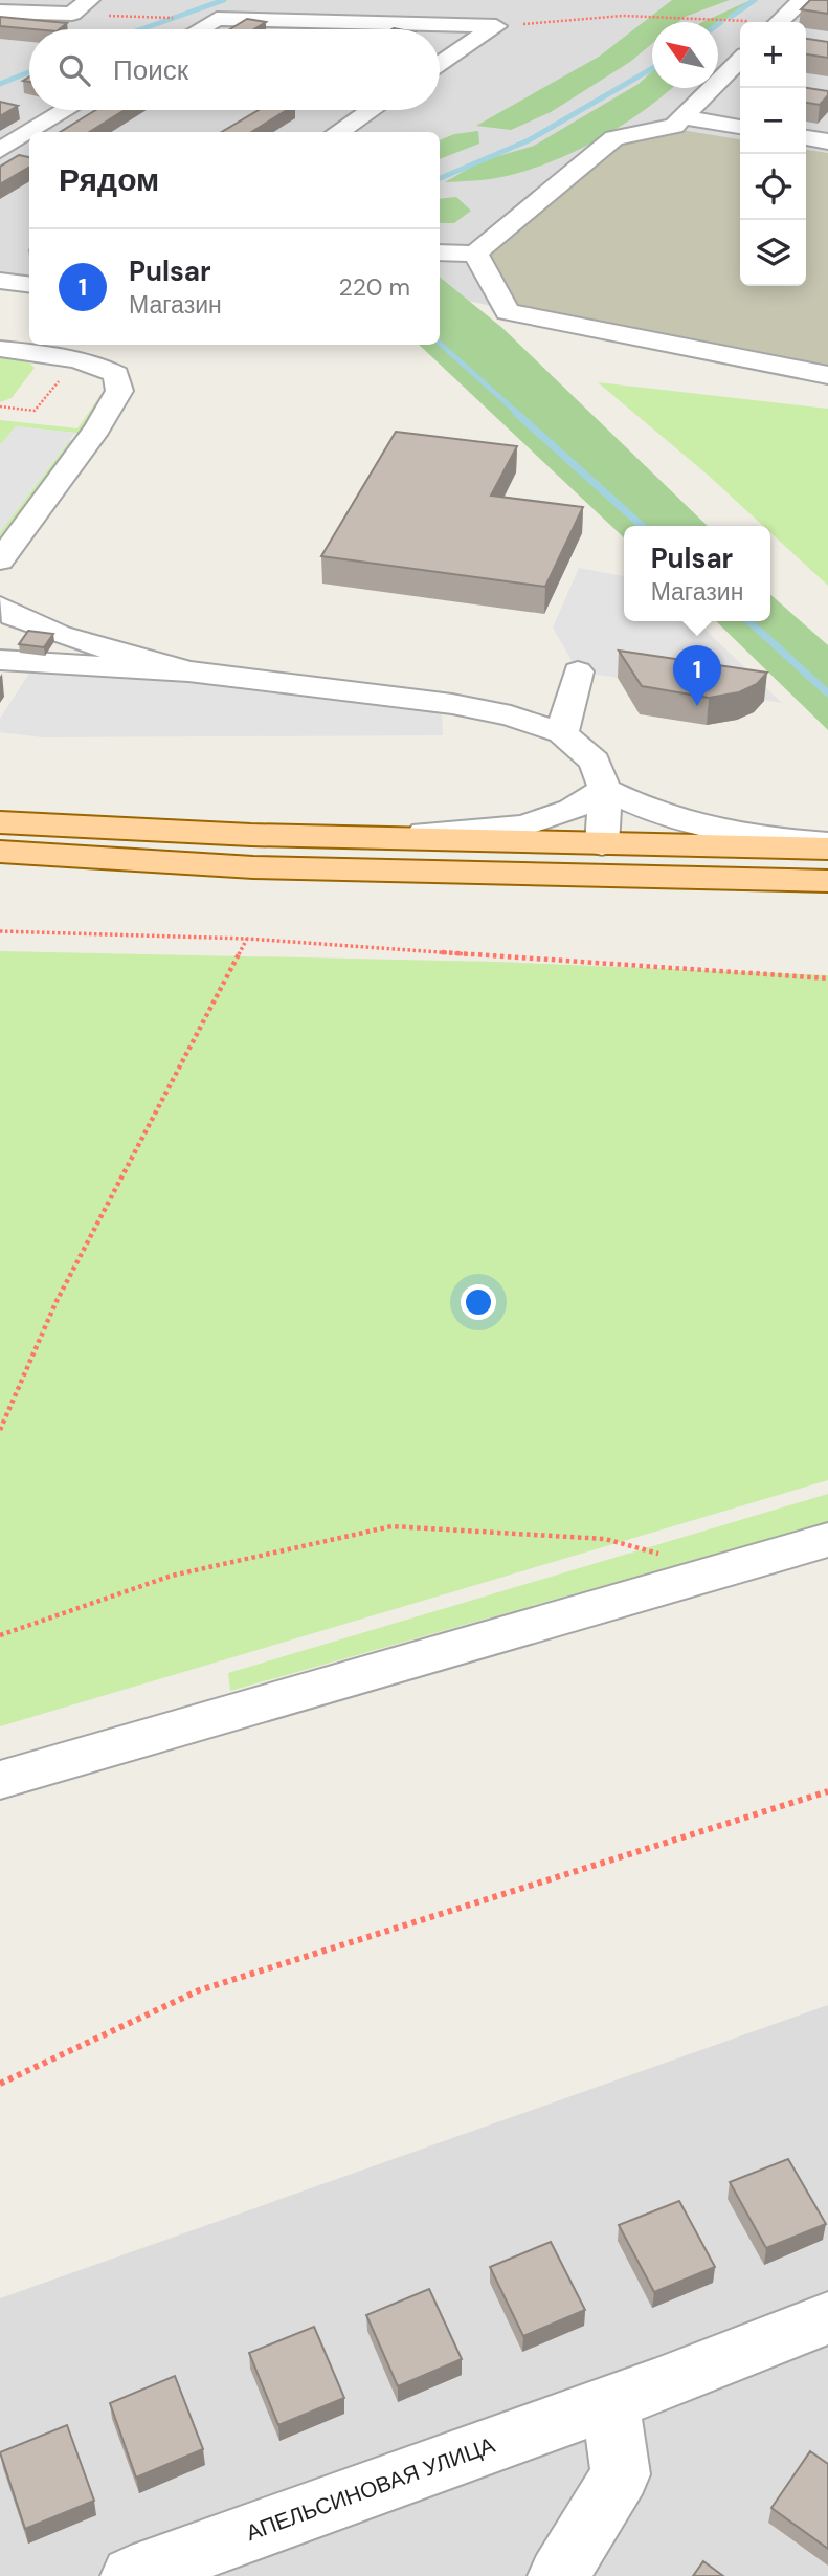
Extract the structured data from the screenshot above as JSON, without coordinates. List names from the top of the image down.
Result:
{
  "streets": {
    "street": ["АПЕЛЬСИНОВАЯ УЛИЦА"]
  },
  "north": "top left",
  "page": {
    "map_buttons": ["+", "−"],
    "search": "Поиск",
    "heading": "Рядом",
    "list": [
      {
        "mark": "1",
        "name": "Pulsar",
        "note": "Магазин",
        "value": "220 m"
      }
    ],
    "popup": ["Pulsar", "Магазин"],
    "pins": "1"
  }
}
